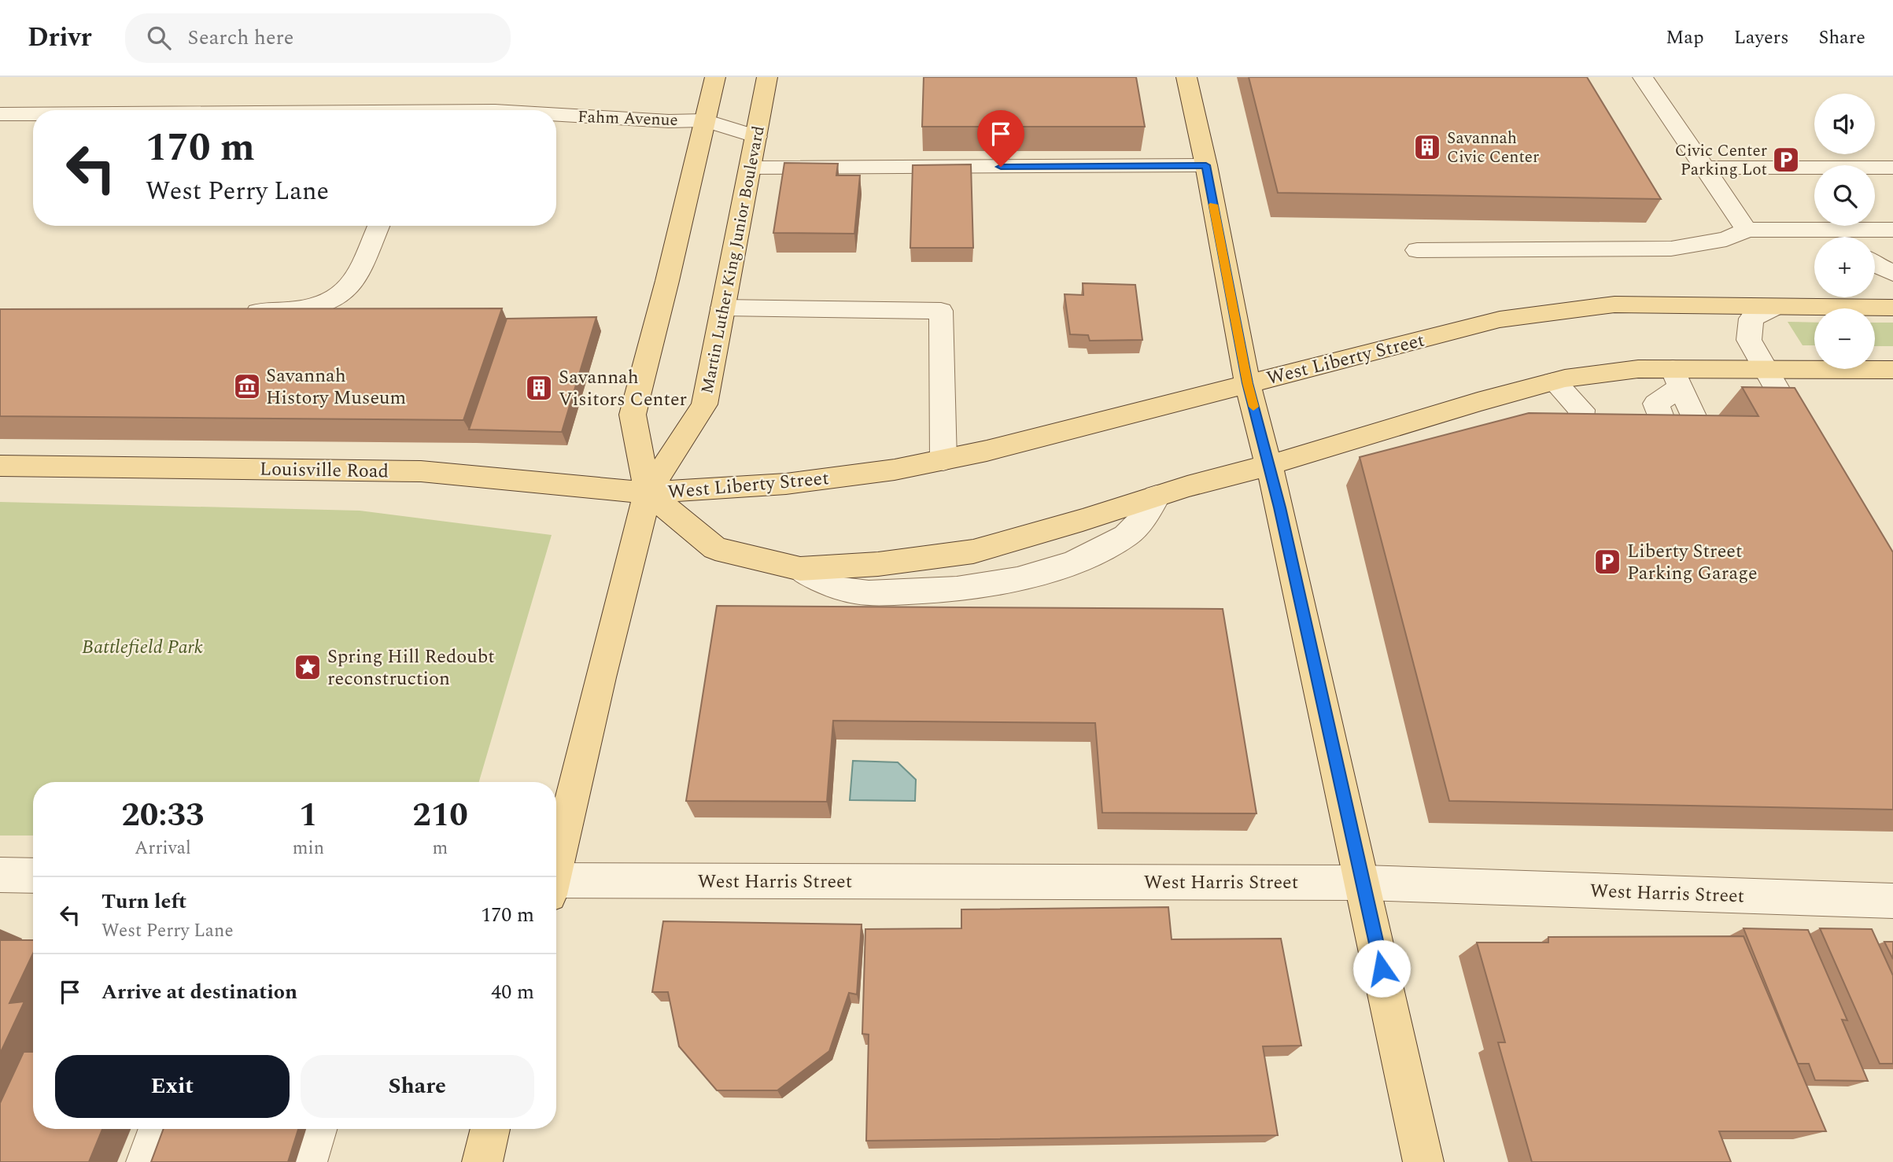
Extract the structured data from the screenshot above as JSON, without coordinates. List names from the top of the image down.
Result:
{
  "streets": {
    "main road": ["Martin Luther King Junior Boulevard", "West Liberty Street", "Louisville Road"],
    "street": ["Fahm Avenue", "West Harris Street"]
  },
  "crossings": [
    ["Fahm Avenue", "Martin Luther King Junior Boulevard"],
    ["Martin Luther King Junior Boulevard", "West Liberty Street"],
    ["Martin Luther King Junior Boulevard", "Louisville Road"],
    ["West Liberty Street", "Louisville Road"]
  ],
  "parks": ["Battlefield Park"],
  "places": {
    "building": ["Savannah Civic Center", "Savannah Visitors Center"],
    "parking": ["Civic Center Parking Lot", "Liberty Street Parking Garage"],
    "museum": ["Savannah History Museum"],
    "place": ["Spring Hill Redoubt reconstruction"]
  },
  "page": {
    "header": "Drivr",
    "search": "Search here",
    "nav": ["Map", "Layers", "Share"],
    "map_buttons": ["+", "−"],
    "turn": ["170 m", "West Perry Lane"],
    "eta": [
      "20:33",
      "Arrival",
      "1",
      "min",
      "210",
      "m"
    ],
    "list": [
      {
        "name": "Turn left",
        "note": "West Perry Lane",
        "value": "170 m"
      },
      {
        "name": "Arrive at destination",
        "value": "40 m"
      }
    ],
    "buttons": ["Exit", "Share"]
  }
}
